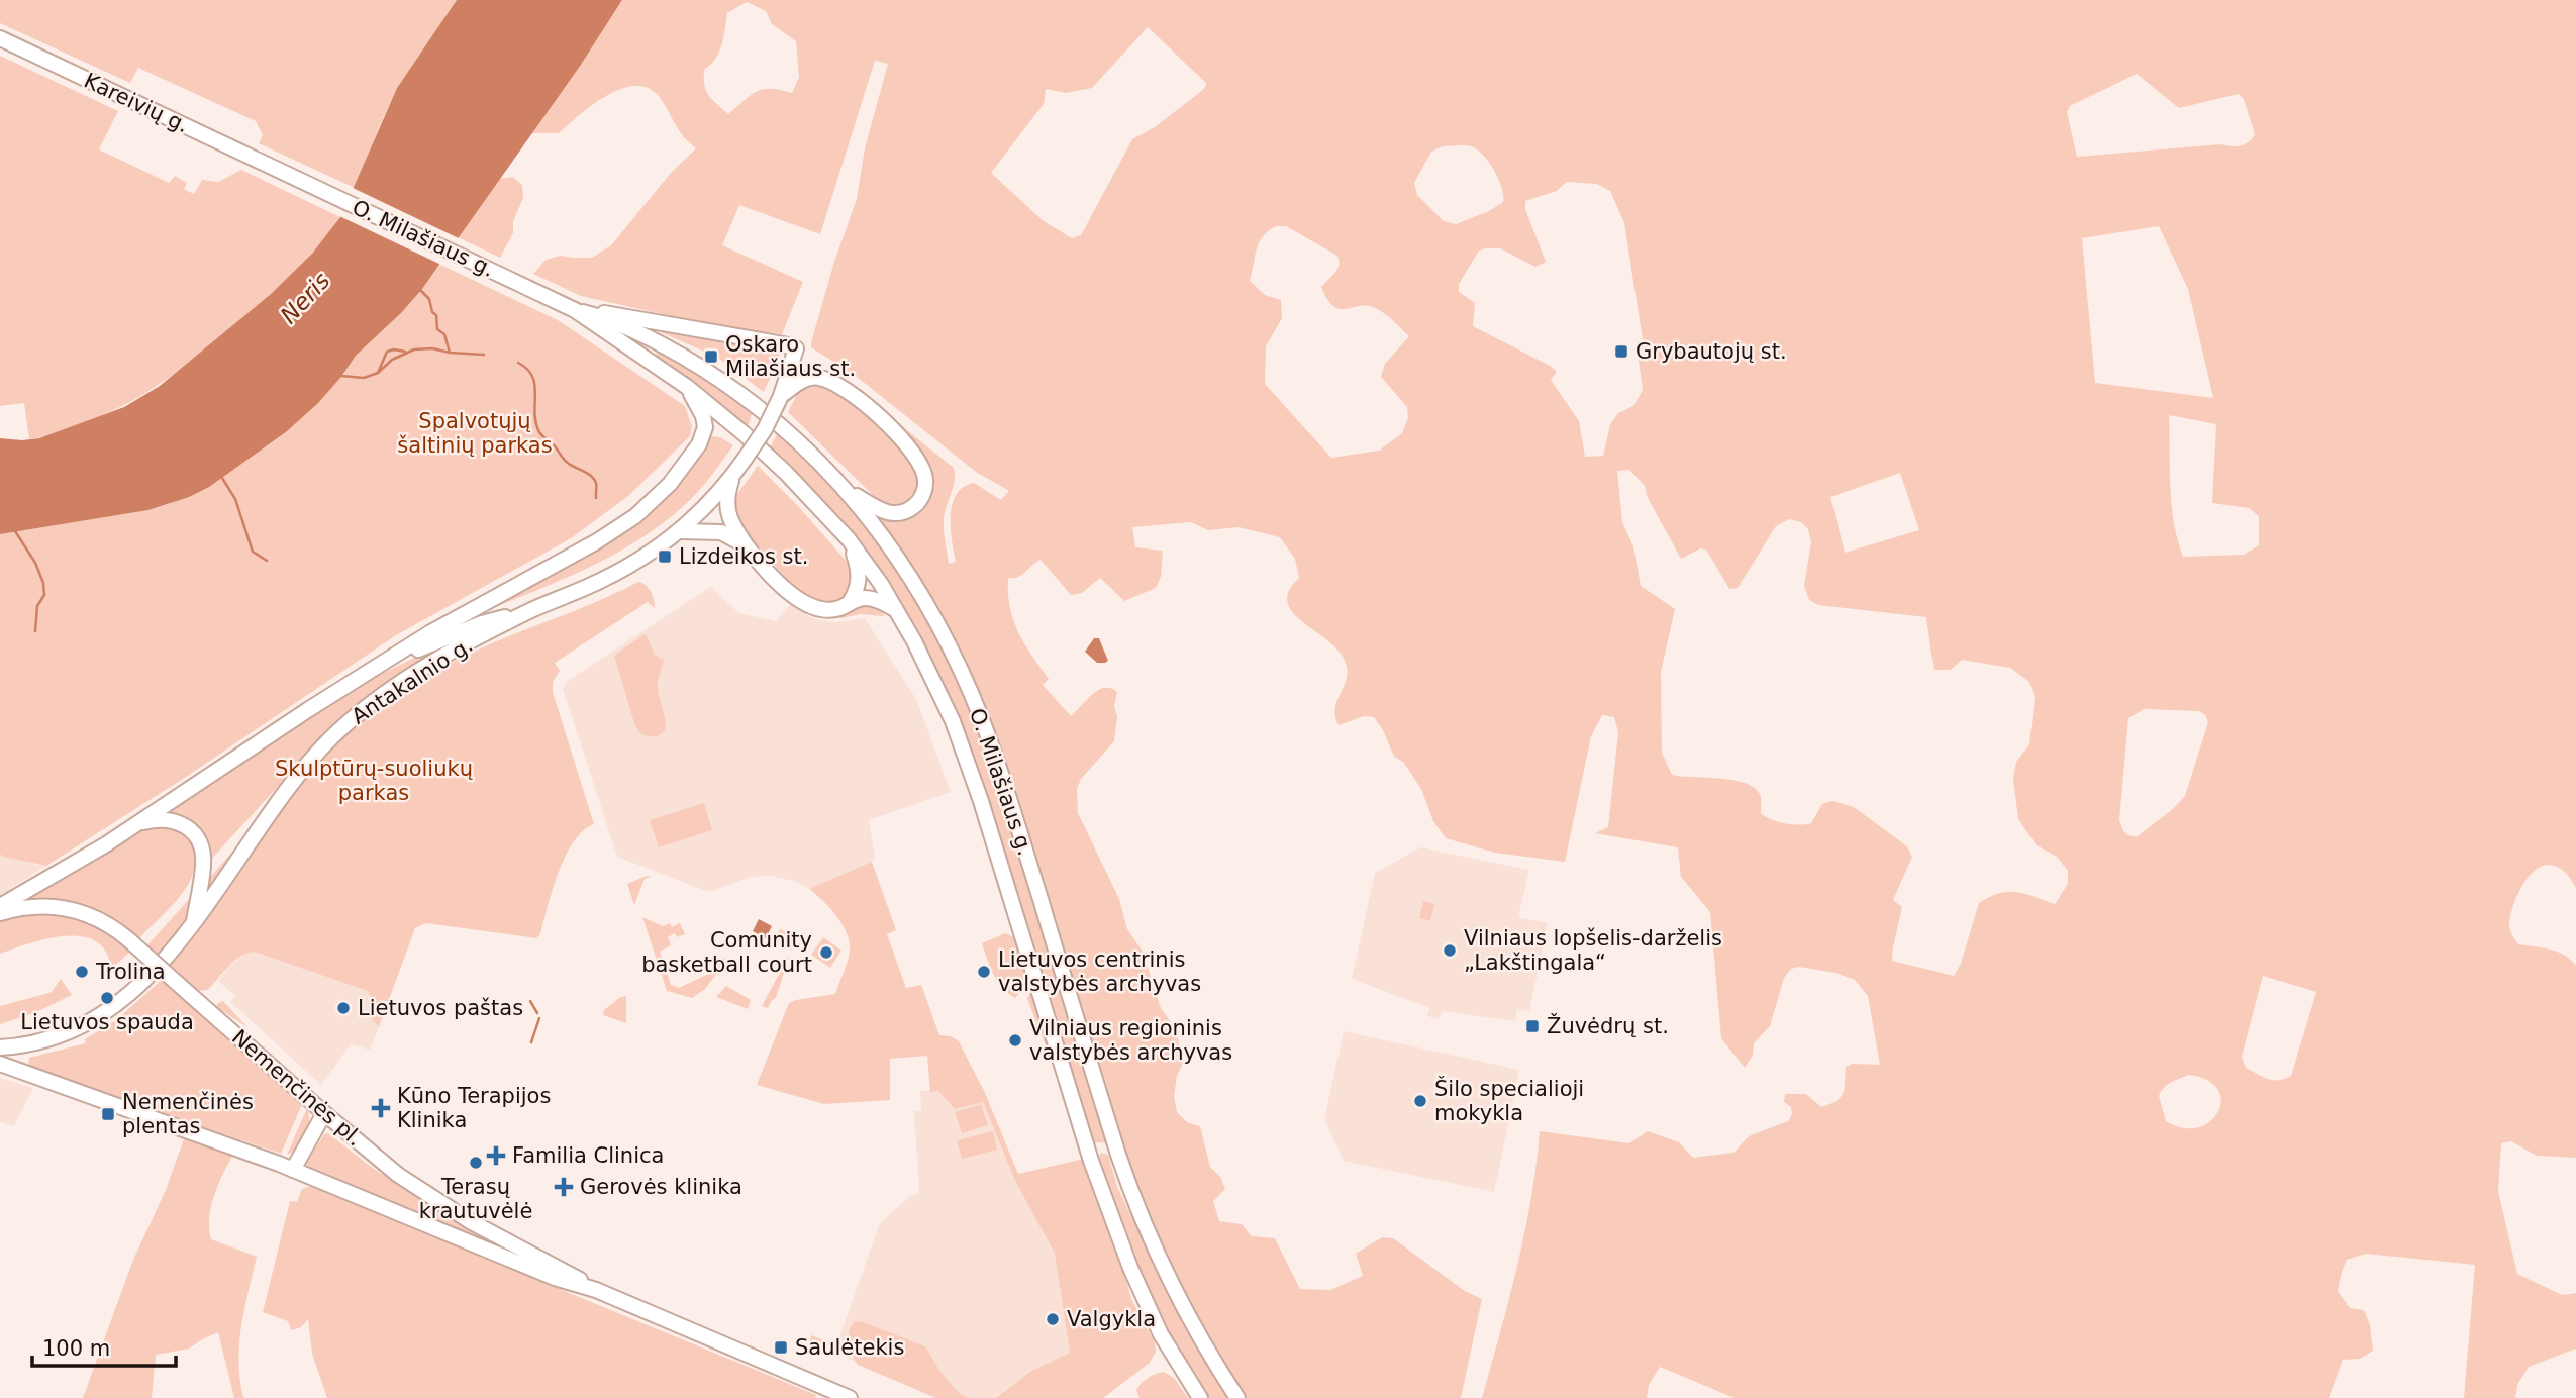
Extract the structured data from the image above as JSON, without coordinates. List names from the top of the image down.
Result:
{
  "streets": {
    "main road": [
      "Kareivių g.",
      "O. Milašiaus g.",
      "Antakalnio g.",
      "Nemenčinės pl."
    ]
  },
  "crossings": [
    ["Kareivių g.", "O. Milašiaus g."],
    ["O. Milašiaus g.", "Antakalnio g."]
  ],
  "water": ["Neris"],
  "parks": ["Spalvotųjų šaltinių parkas", "Skulptūrų-suoliukų parkas"],
  "places": {
    "transit": [
      "Grybautojų st.",
      "Oskaro Milašiaus st.",
      "Lizdeikos st.",
      "Žuvėdrų st.",
      "Nemenčinės plentas",
      "Saulėtekis"
    ],
    "other": [
      "Vilniaus lopšelis-darželis „Lakštingala“",
      "Comunity basketball court",
      "Trolina",
      "Lietuvos centrinis valstybės archyvas",
      "Lietuvos spauda",
      "Lietuvos paštas",
      "Vilniaus regioninis valstybės archyvas",
      "Šilo specialioji mokykla",
      "Terasų krautuvėlė",
      "Valgykla"
    ],
    "health": ["Kūno Terapijos Klinika", "Familia Clinica", "Gerovės klinika"]
  },
  "scale_bar": "100 m"
}
